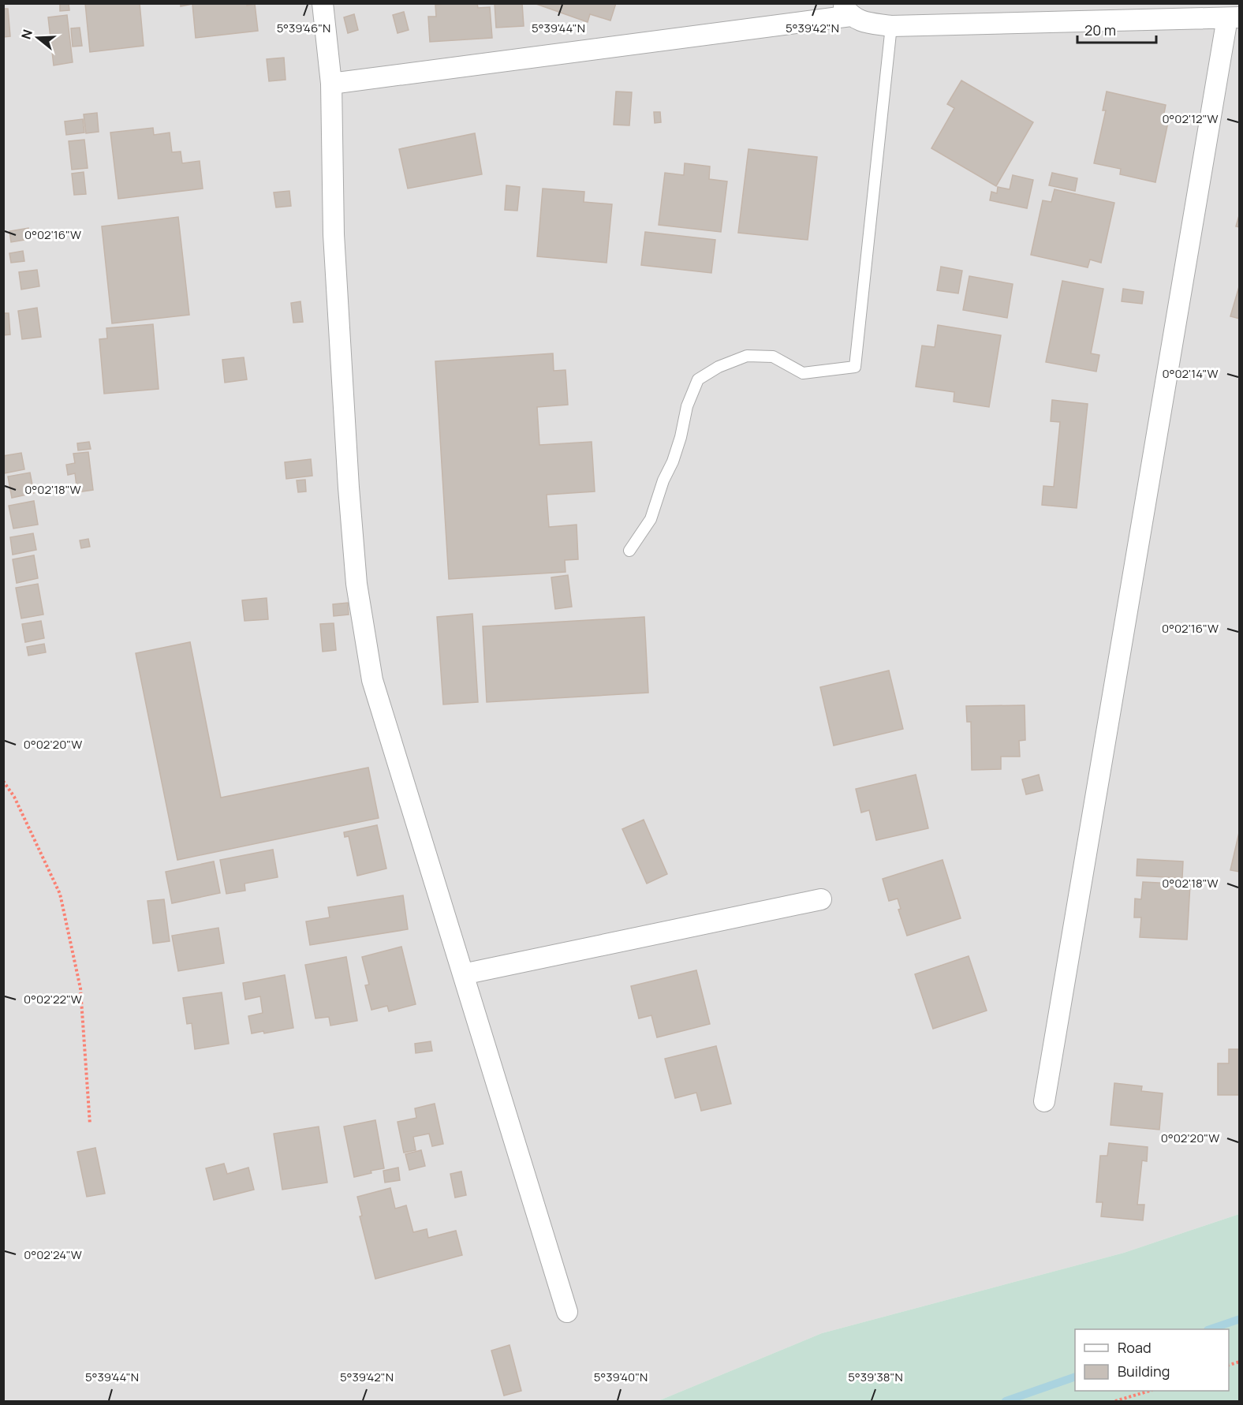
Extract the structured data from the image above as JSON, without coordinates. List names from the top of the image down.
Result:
{
  "legend": ["Road", "Building"],
  "scale_bar": "20 m",
  "north": "left",
  "coordinates": [
    "5°39'46\"N",
    "5°39'44\"N",
    "5°39'42\"N",
    "0°02'12\"W",
    "0°02'16\"W",
    "0°02'14\"W",
    "0°02'18\"W",
    "0°02'20\"W",
    "0°02'22\"W",
    "0°02'24\"W",
    "5°39'40\"N",
    "5°39'38\"N"
  ]
}
